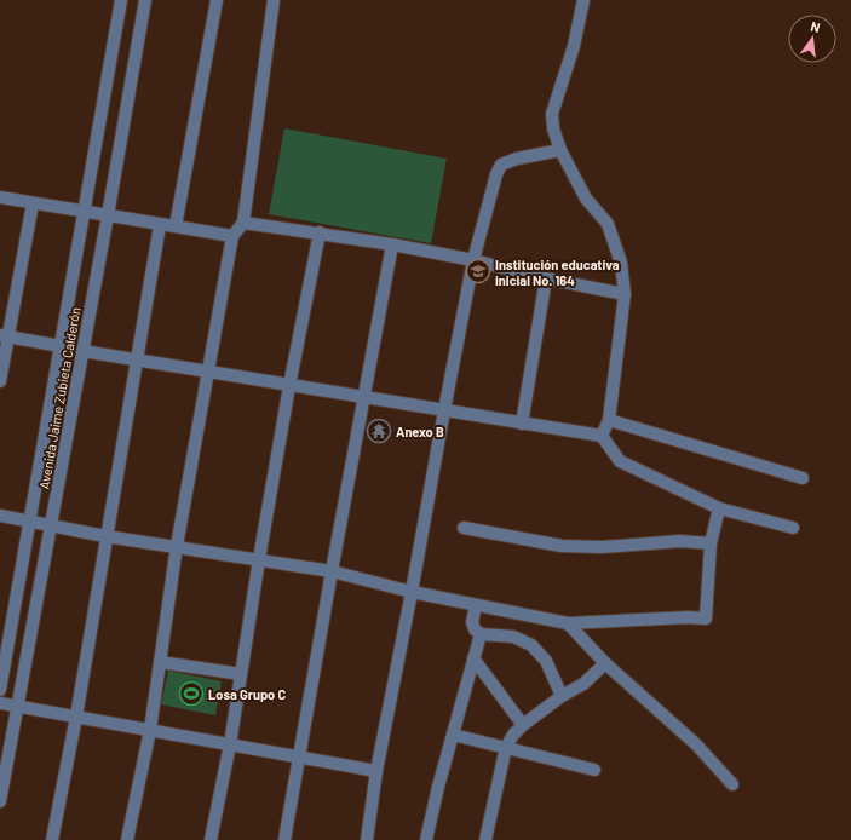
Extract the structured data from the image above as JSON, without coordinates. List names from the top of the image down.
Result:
{
  "streets": {
    "street": ["Avenida Jaime Zubieta Calderón"]
  },
  "places": {
    "school or university": ["Institución educativa inicial No. 164"],
    "temple": ["Anexo B"],
    "sports": ["Losa Grupo C"]
  },
  "north": "top"
}
